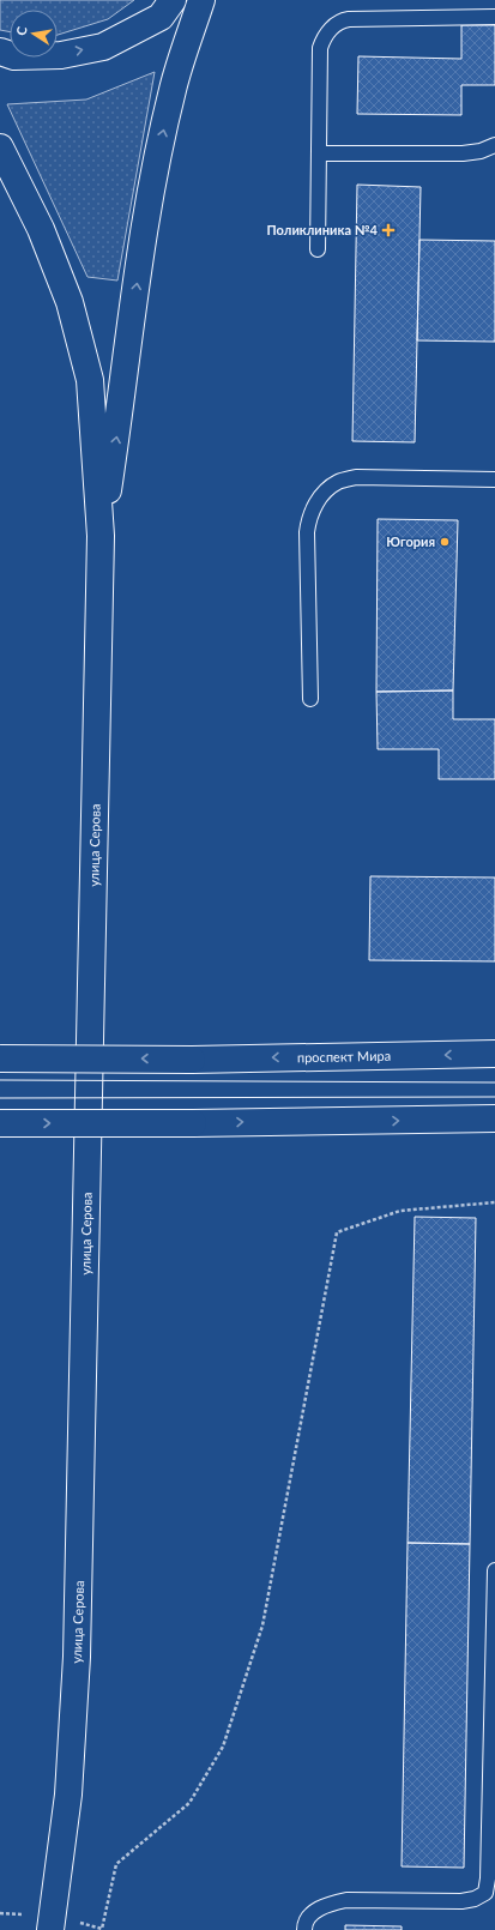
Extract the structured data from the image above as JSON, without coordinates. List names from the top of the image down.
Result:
{
  "streets": {
    "main road": ["улица Серова", "проспект Мира"]
  },
  "places": {
    "health": ["Поликлиника №4"],
    "other": ["Югория"]
  },
  "north": "left"
}
